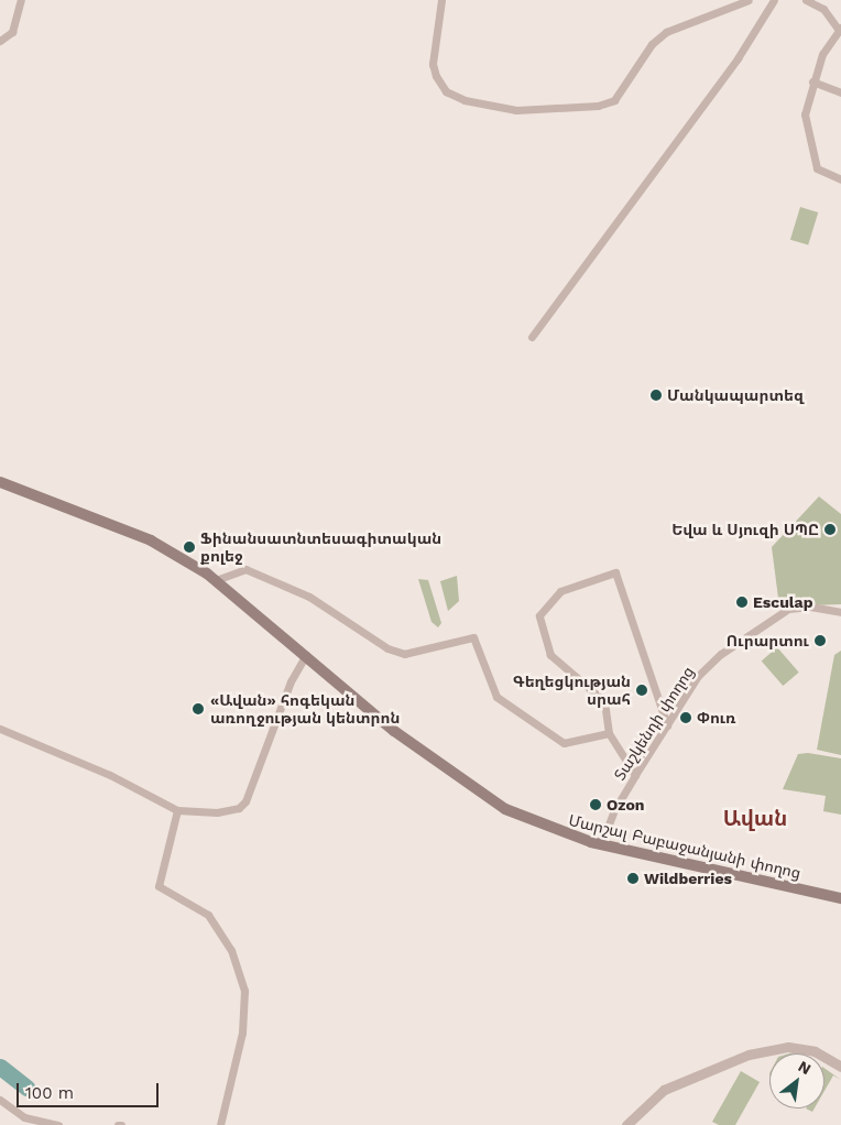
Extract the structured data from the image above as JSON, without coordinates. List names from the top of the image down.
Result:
{
  "streets": {
    "main road": ["Մարշալ Բաբաջանյանի փողոց"],
    "street": ["Տաշկենդի փողոց"]
  },
  "crossings": [
    ["Տաշկենդի փողոց", "Մարշալ Բաբաջանյանի փողոց"]
  ],
  "districts": ["Ավան"],
  "places": [
    "Մանկապարտեզ",
    "Եվա և Սյուզի ՍՊԸ",
    "Ֆինանսատնտեսագիտական քոլեջ",
    "Esculap",
    "Ուրարտու",
    "Գեղեցկության սրահ",
    "«Ավան» հոգեկան առողջության կենտրոն",
    "Փուռ",
    "Ozon",
    "Wildberries"
  ],
  "scale_bar": "100 m",
  "north": "top right"
}
